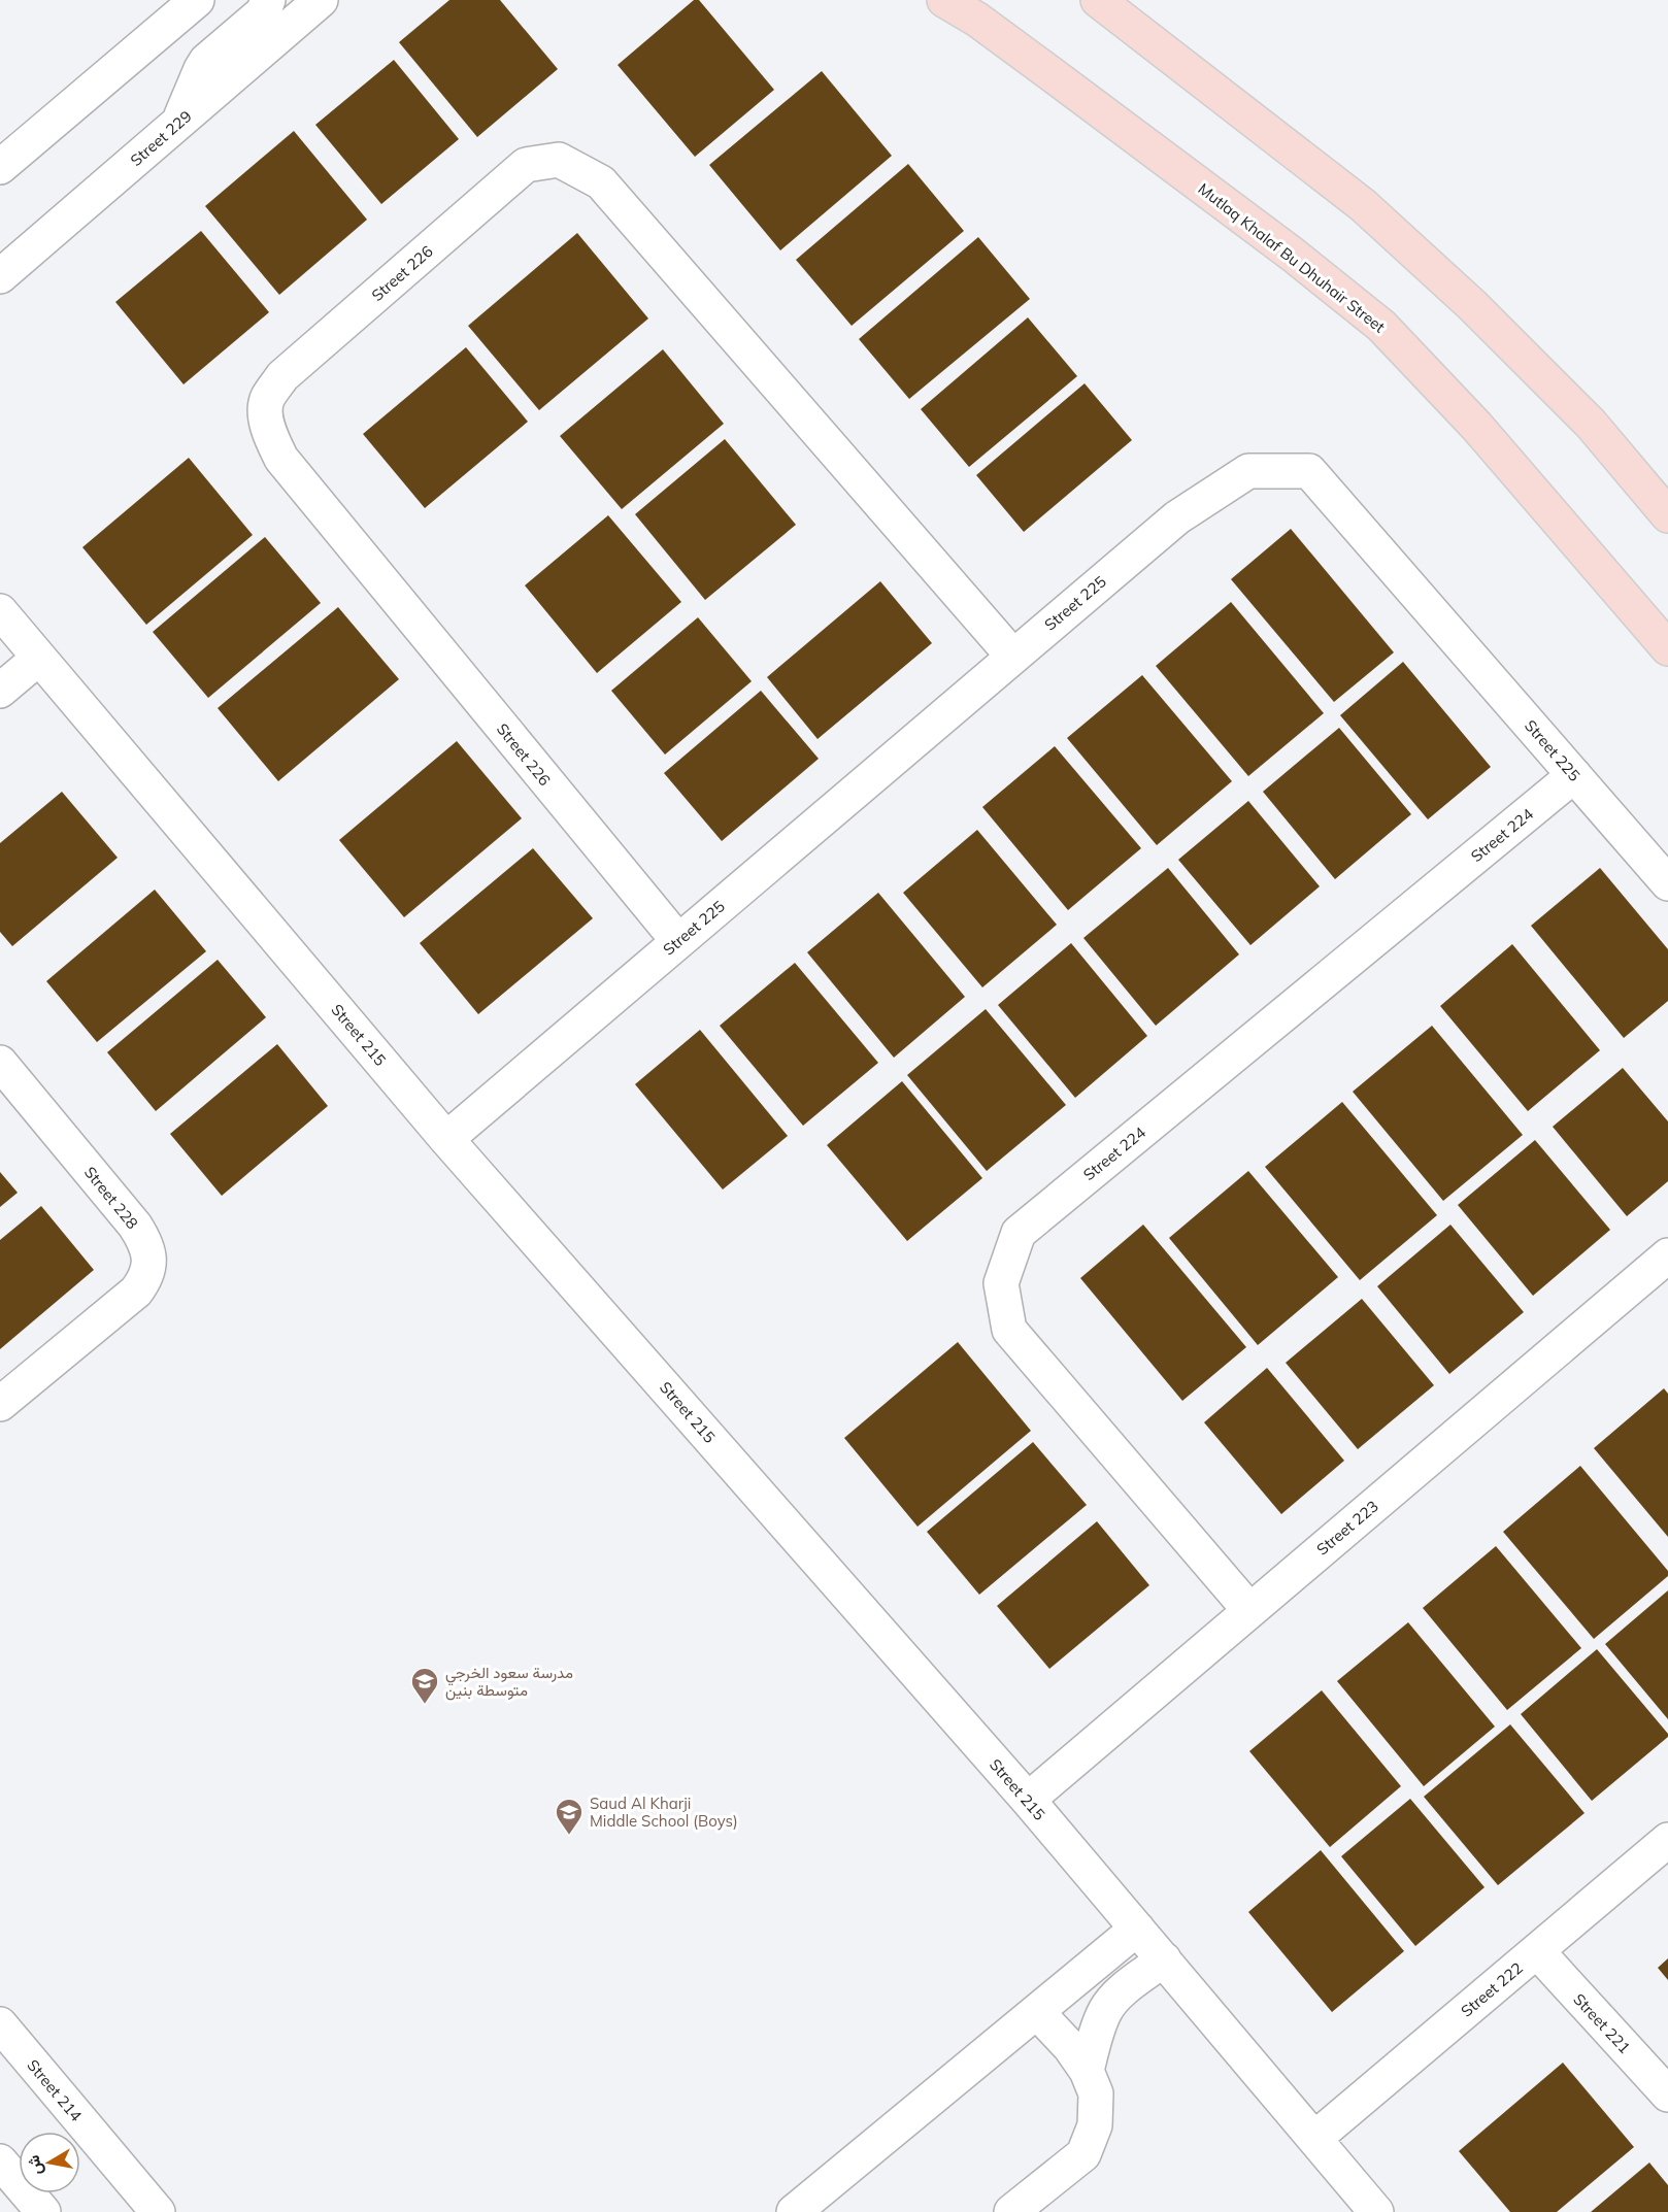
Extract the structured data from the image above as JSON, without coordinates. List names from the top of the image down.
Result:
{
  "streets": {
    "main road": ["Mutlaq Khalaf Bu Dhuhair Street"],
    "street": [
      "Street 229",
      "Street 226",
      "Street 225",
      "Street 224",
      "Street 215",
      "Street 228",
      "Street 223",
      "Street 222",
      "Street 221",
      "Street 214"
    ]
  },
  "crossings": [
    ["Street 226", "Street 225"],
    ["Street 225", "Street 224"],
    ["Street 225", "Street 215"],
    ["Street 224", "Street 223"],
    ["Street 215", "Street 223"],
    ["Street 215", "Street 222"],
    ["Street 222", "Street 221"]
  ],
  "places": {
    "school or university": ["مدرسة سعود الخرجي متوسطة بنين", "Saud Al Kharji Middle School (Boys)"]
  },
  "north": "left"
}
